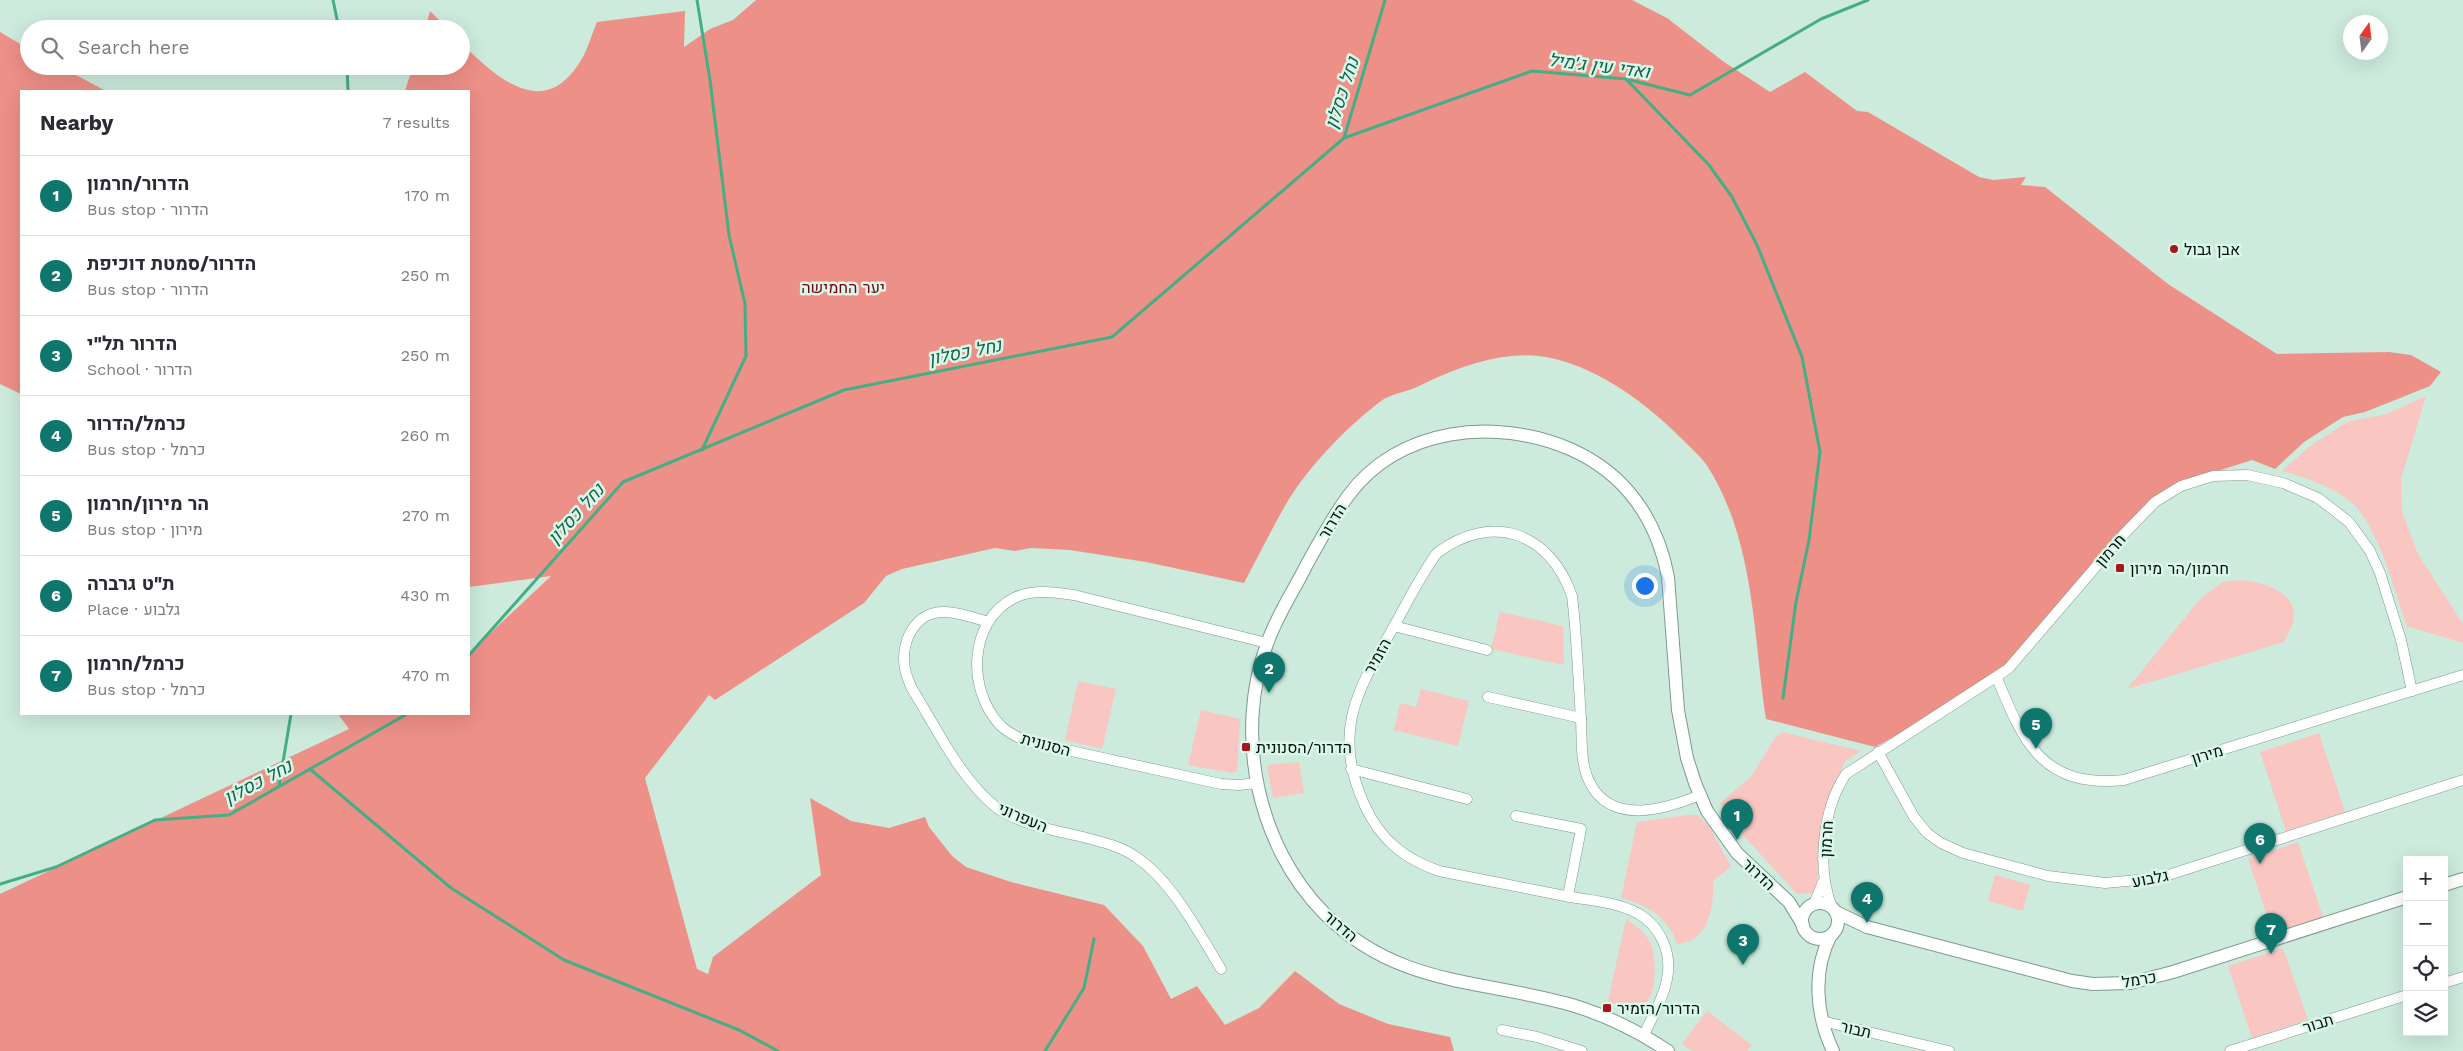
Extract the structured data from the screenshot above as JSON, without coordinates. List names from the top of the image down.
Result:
{
  "streets": {
    "street": [
      "הדרור",
      "חרמון",
      "הזמיר",
      "הסנונית",
      "מירון",
      "העפרוני",
      "גלבוע",
      "כרמל",
      "תבור"
    ]
  },
  "crossings": [
    ["הדרור", "חרמון"],
    ["הדרור", "הזמיר"],
    ["הדרור", "הסנונית"],
    ["הדרור", "כרמל"],
    ["חרמון", "מירון"],
    ["חרמון", "גלבוע"],
    ["חרמון", "כרמל"],
    ["הסנונית", "העפרוני"]
  ],
  "water": ["ואדי עין ג'מיל", "נחל כסלון"],
  "parks": ["יער החמישה"],
  "places": {
    "other": ["אבן גבול"],
    "transit": ["חרמון/הר מירון", "הדרור/הסנונית", "הדרור/הזמיר"]
  },
  "north": "top",
  "page": {
    "search": "Search here",
    "heading": ["Nearby", "7 results"],
    "list": [
      {
        "mark": "1",
        "name": "הדרור/חרמון",
        "note": "Bus stop · הדרור",
        "value": "170 m"
      },
      {
        "mark": "2",
        "name": "הדרור/סמטת דוכיפת",
        "note": "Bus stop · הדרור",
        "value": "250 m"
      },
      {
        "mark": "3",
        "name": "הדרור תל\"י",
        "note": "School · הדרור",
        "value": "250 m"
      },
      {
        "mark": "4",
        "name": "כרמל/הדרור",
        "note": "Bus stop · כרמל",
        "value": "260 m"
      },
      {
        "mark": "5",
        "name": "הר מירון/חרמון",
        "note": "Bus stop · מירון",
        "value": "270 m"
      },
      {
        "mark": "6",
        "name": "ת\"ט גרברה",
        "note": "Place · גלבוע",
        "value": "430 m"
      },
      {
        "mark": "7",
        "name": "כרמל/חרמון",
        "note": "Bus stop · כרמל",
        "value": "470 m"
      }
    ],
    "pins": [
      "2",
      "5",
      "1",
      "6",
      "4",
      "7",
      "3"
    ],
    "map_buttons": ["+", "−"]
  }
}
